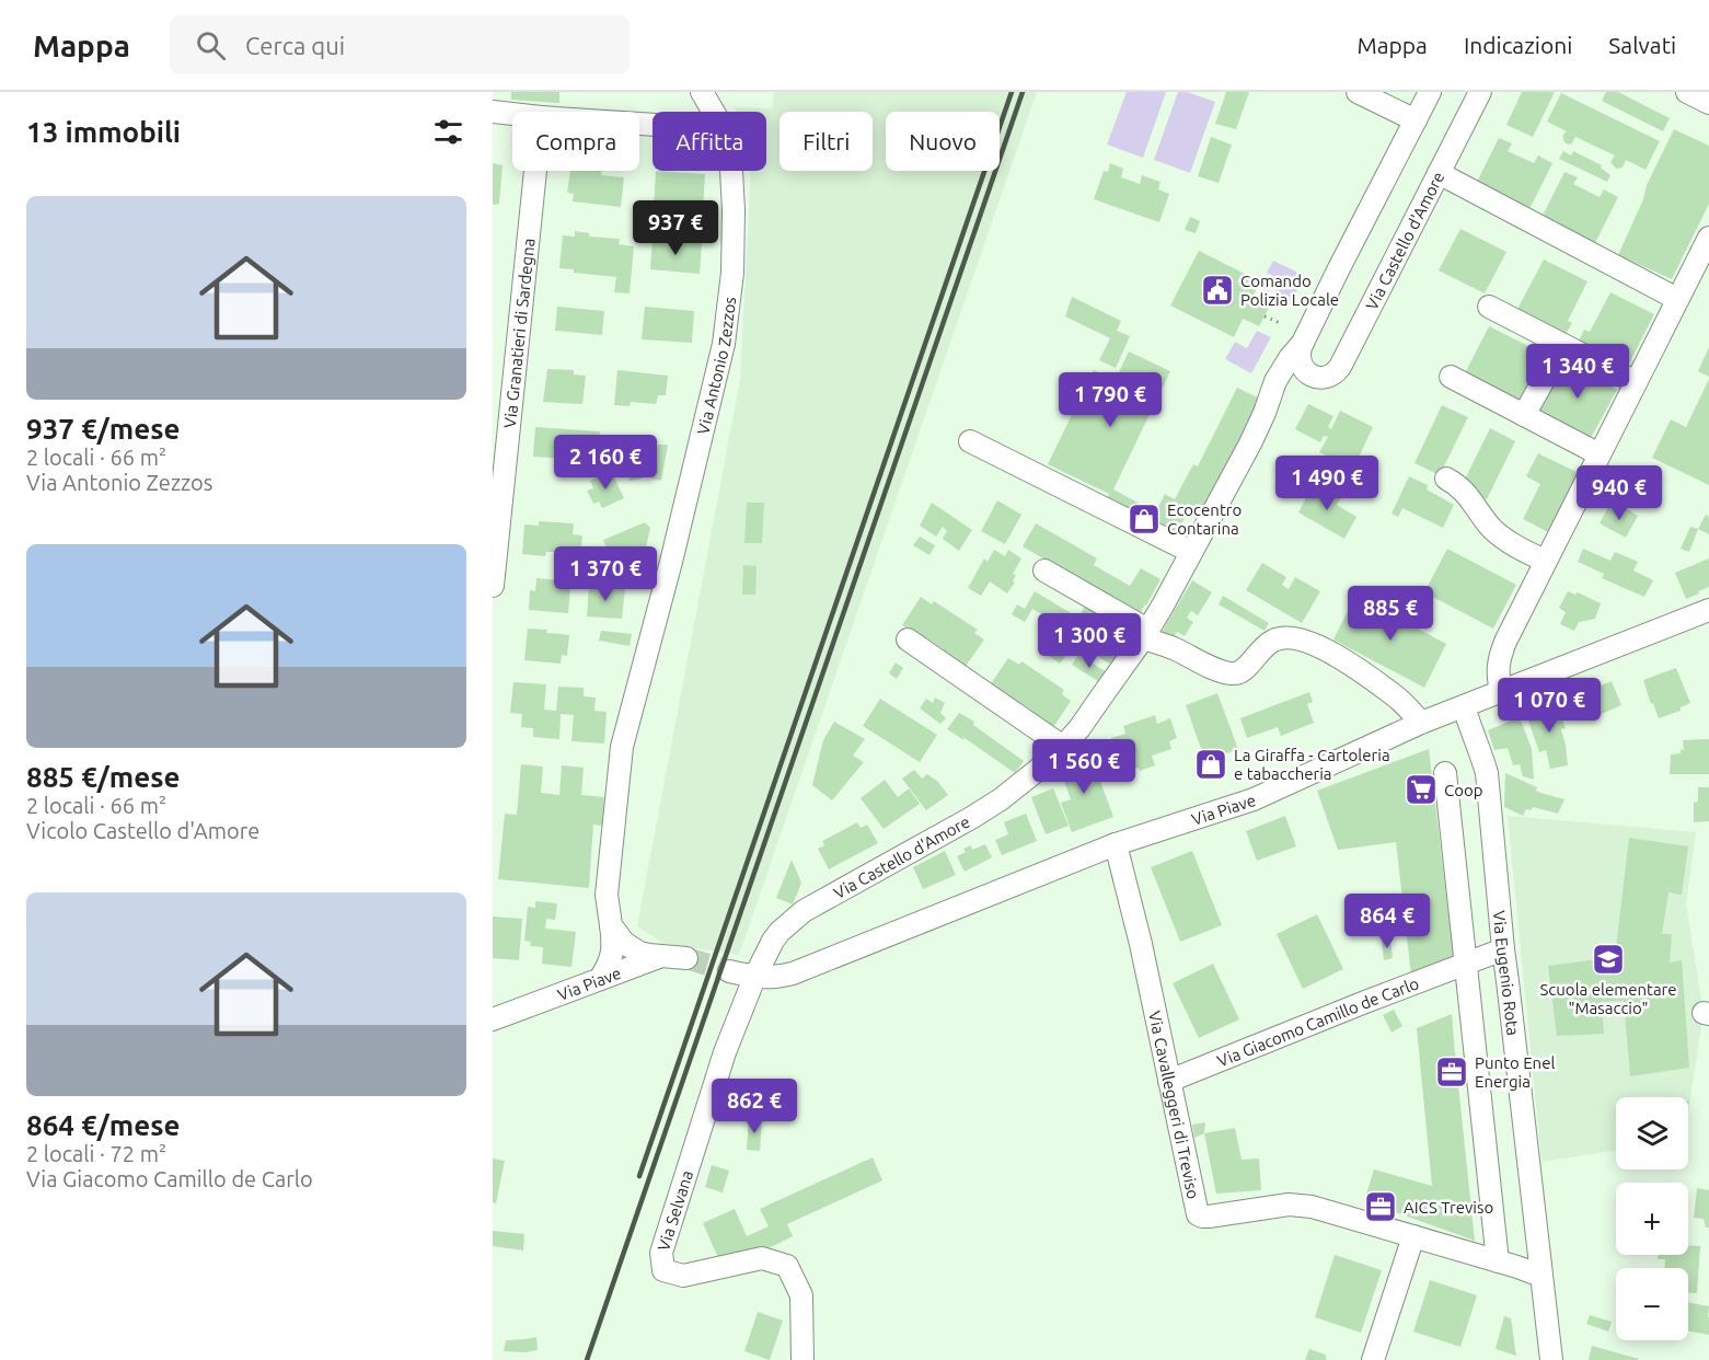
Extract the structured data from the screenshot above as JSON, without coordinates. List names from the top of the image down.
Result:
{
  "streets": {
    "street": [
      "Via Castello d'Amore",
      "Via Granatieri di Sardegna",
      "Via Antonio Zezzos",
      "Via Piave",
      "Via Eugenio Rota",
      "Via Giacomo Camillo de Carlo",
      "Via Cavalleggeri di Treviso",
      "Via Selvana"
    ]
  },
  "crossings": [
    ["Via Castello d'Amore", "Via Piave"],
    ["Via Castello d'Amore", "Via Selvana"],
    ["Via Antonio Zezzos", "Via Piave"],
    ["Via Piave", "Via Eugenio Rota"],
    ["Via Piave", "Via Cavalleggeri di Treviso"],
    ["Via Piave", "Via Selvana"],
    ["Via Eugenio Rota", "Via Giacomo Camillo de Carlo"],
    ["Via Giacomo Camillo de Carlo", "Via Cavalleggeri di Treviso"]
  ],
  "places": {
    "public building": ["Comando Polizia Locale"],
    "shop": ["Ecocentro Contarina", "La Giraffa - Cartoleria e tabaccheria"],
    "supermarket": ["Coop"],
    "school or university": ["Scuola elementare \"Masaccio\""],
    "office": ["Punto Enel Energia", "AICS Treviso"]
  },
  "page": {
    "header": "Mappa",
    "search": "Cerca qui",
    "nav": ["Mappa", "Indicazioni", "Salvati"],
    "heading": "13 immobili",
    "chip": [
      "Compra",
      "Affitta",
      "Filtri",
      "Nuovo"
    ],
    "list": [
      {
        "name": "937 €/mese",
        "note": "2 locali · 66 m² · Via Antonio Zezzos"
      },
      {
        "name": "885 €/mese",
        "note": "2 locali · 66 m² · Vicolo Castello d'Amore"
      },
      {
        "name": "864 €/mese",
        "note": "2 locali · 72 m² · Via Giacomo Camillo de Carlo"
      }
    ],
    "price": [
      "937 €",
      "1 340 €",
      "1 790 €",
      "2 160 €",
      "1 490 €",
      "940 €",
      "1 370 €",
      "885 €",
      "1 300 €",
      "1 070 €",
      "1 560 €",
      "864 €",
      "862 €"
    ],
    "map_buttons": ["+", "−"]
  }
}
